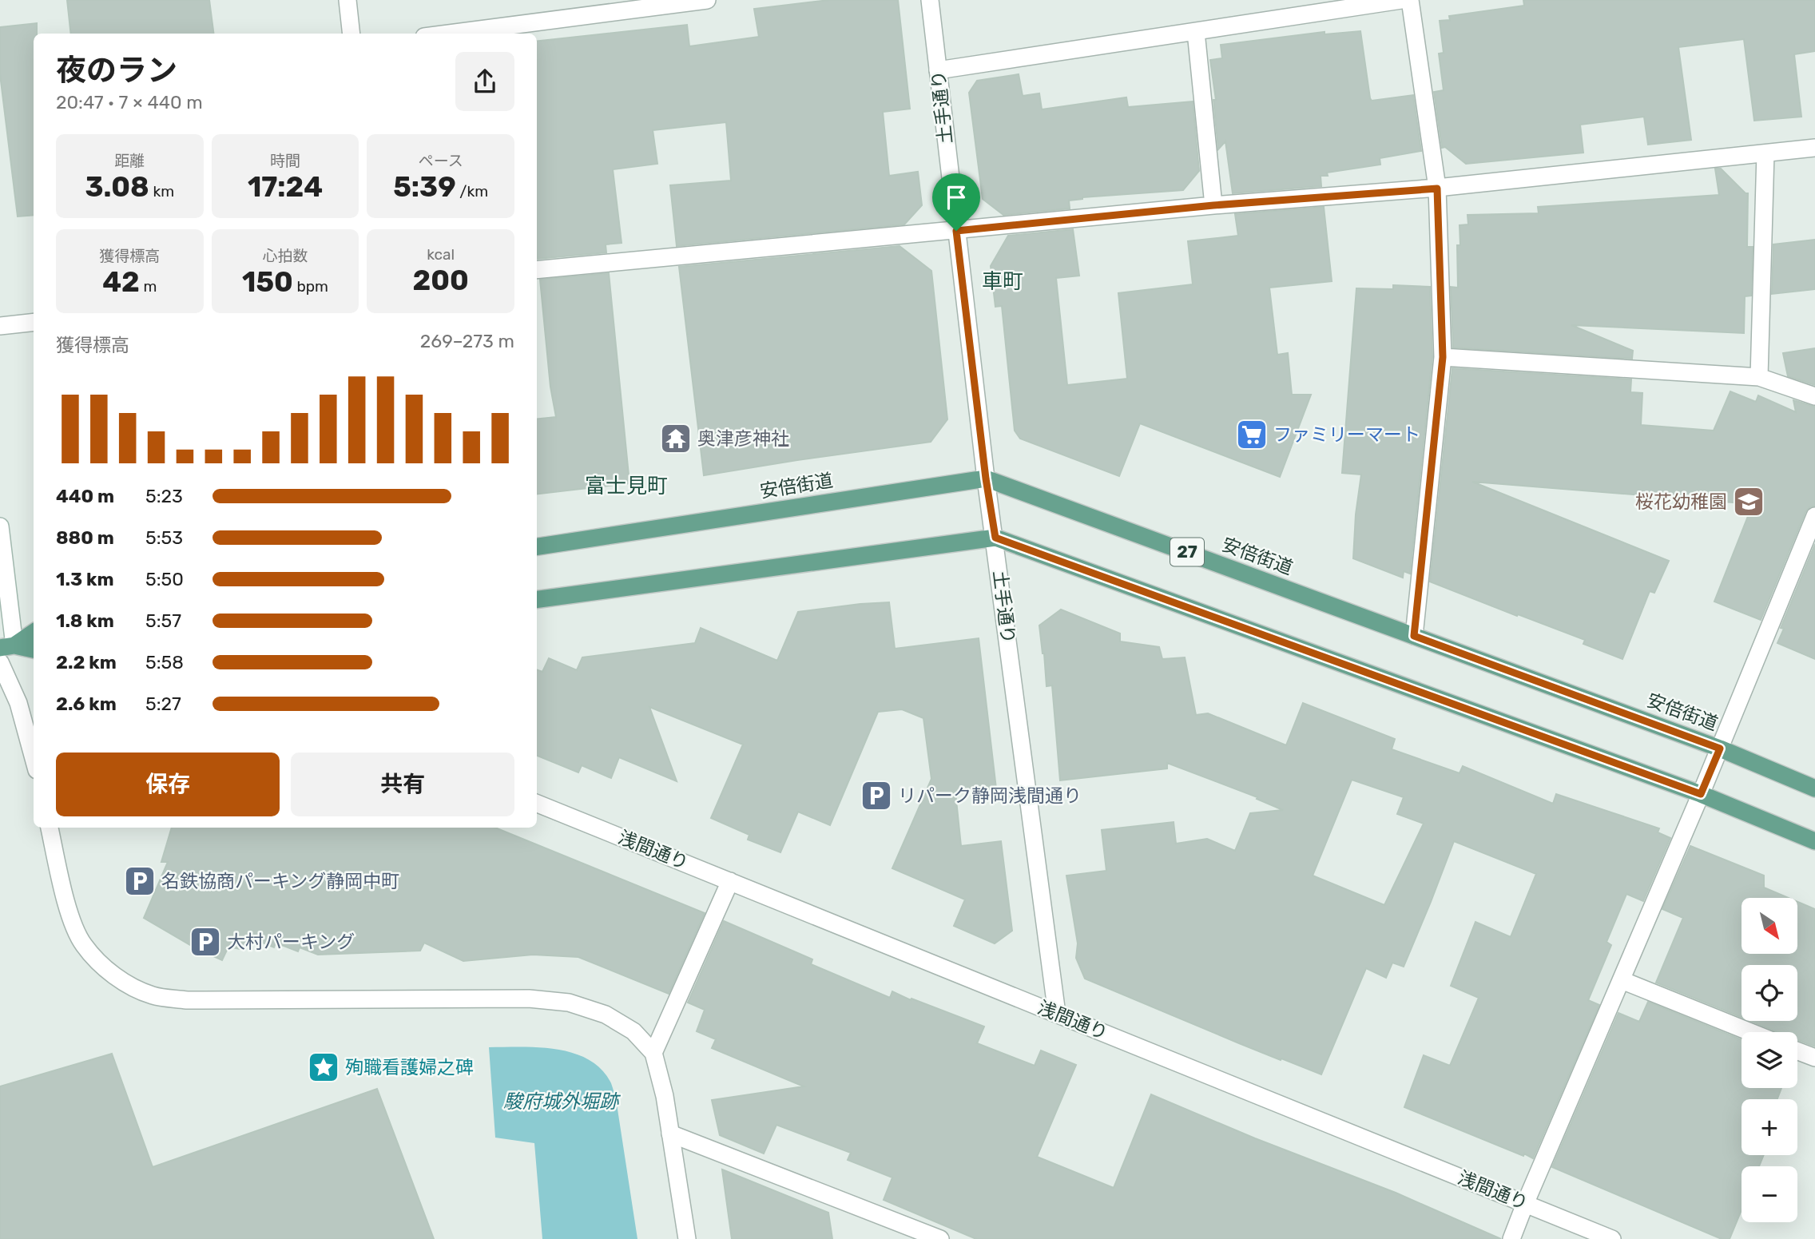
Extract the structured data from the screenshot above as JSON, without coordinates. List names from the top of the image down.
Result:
{
  "streets": {
    "main road": ["安倍街道", "27"],
    "street": ["土手通り", "浅間通り"]
  },
  "crossings": [
    ["土手通り", "安倍街道"],
    ["土手通り", "浅間通り"]
  ],
  "districts": ["車町", "富士見町"],
  "water": ["駿府城外堀跡"],
  "places": {
    "supermarket": ["ファミリーマート"],
    "temple": ["奥津彦神社"],
    "school or university": ["桜花幼稚園"],
    "parking": ["リパーク静岡浅間通り", "名鉄協商パーキング静岡中町", "大村パーキング"],
    "place": ["殉職看護婦之碑"]
  },
  "north": "bottom right",
  "page": {
    "heading": ["夜のラン", "20:47 · 7 × 440 m"],
    "stats": [
      ["距離", "3.08 km"],
      ["時間", "17:24"],
      ["ペース", "5:39 /km"],
      ["獲得標高", "42 m"],
      ["心拍数", "150 bpm"],
      ["kcal", "200"]
    ],
    "chart": ["獲得標高", "269–273 m"],
    "list": [
      {
        "name": "440 m",
        "note": "5:23"
      },
      {
        "name": "880 m",
        "note": "5:53"
      },
      {
        "name": "1.3 km",
        "note": "5:50"
      },
      {
        "name": "1.8 km",
        "note": "5:57"
      },
      {
        "name": "2.2 km",
        "note": "5:58"
      },
      {
        "name": "2.6 km",
        "note": "5:27"
      }
    ],
    "buttons": ["保存", "共有"],
    "map_buttons": ["+", "−"]
  }
}
